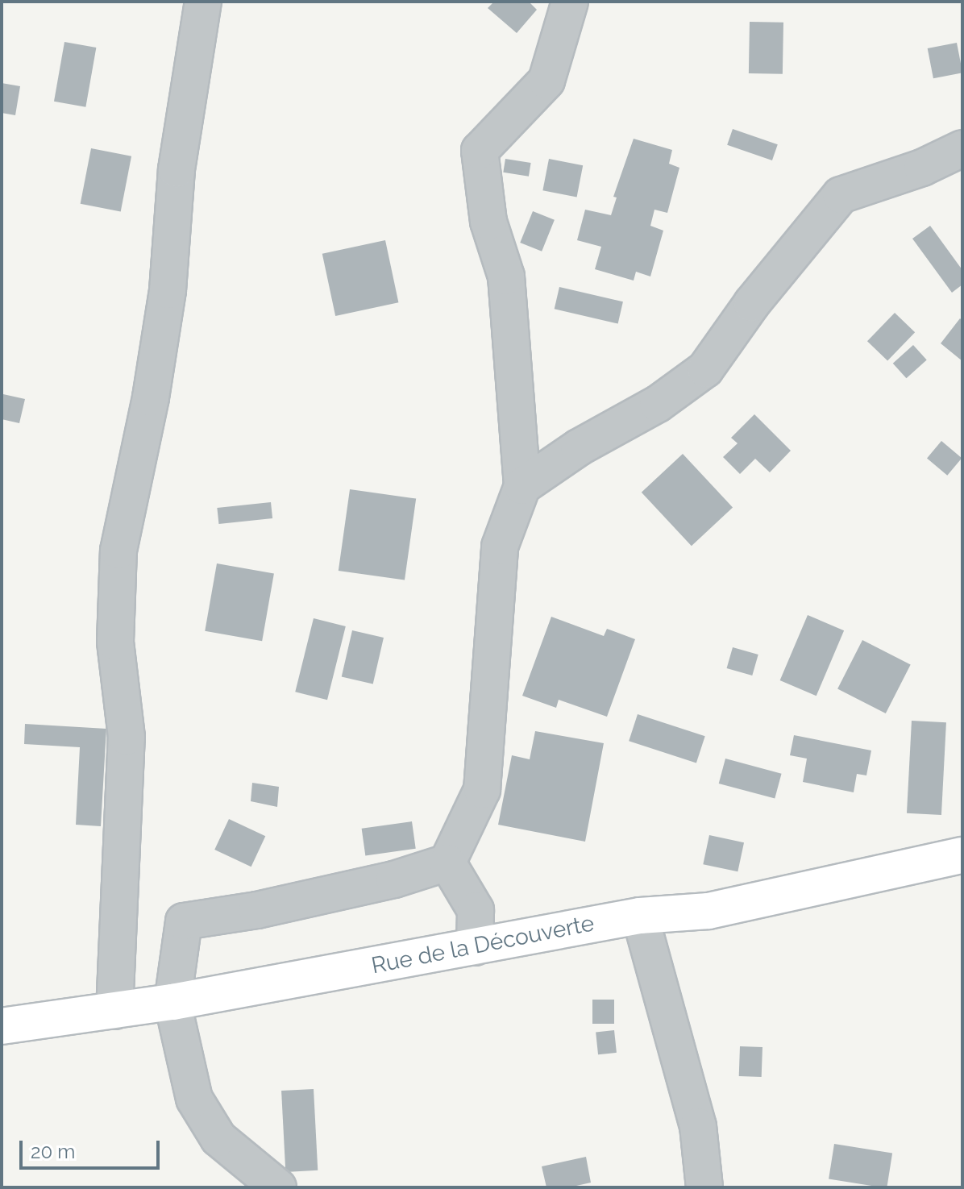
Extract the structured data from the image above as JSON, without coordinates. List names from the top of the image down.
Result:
{
  "streets": {
    "street": ["Rue de la Découverte"]
  },
  "scale_bar": "20 m"
}
